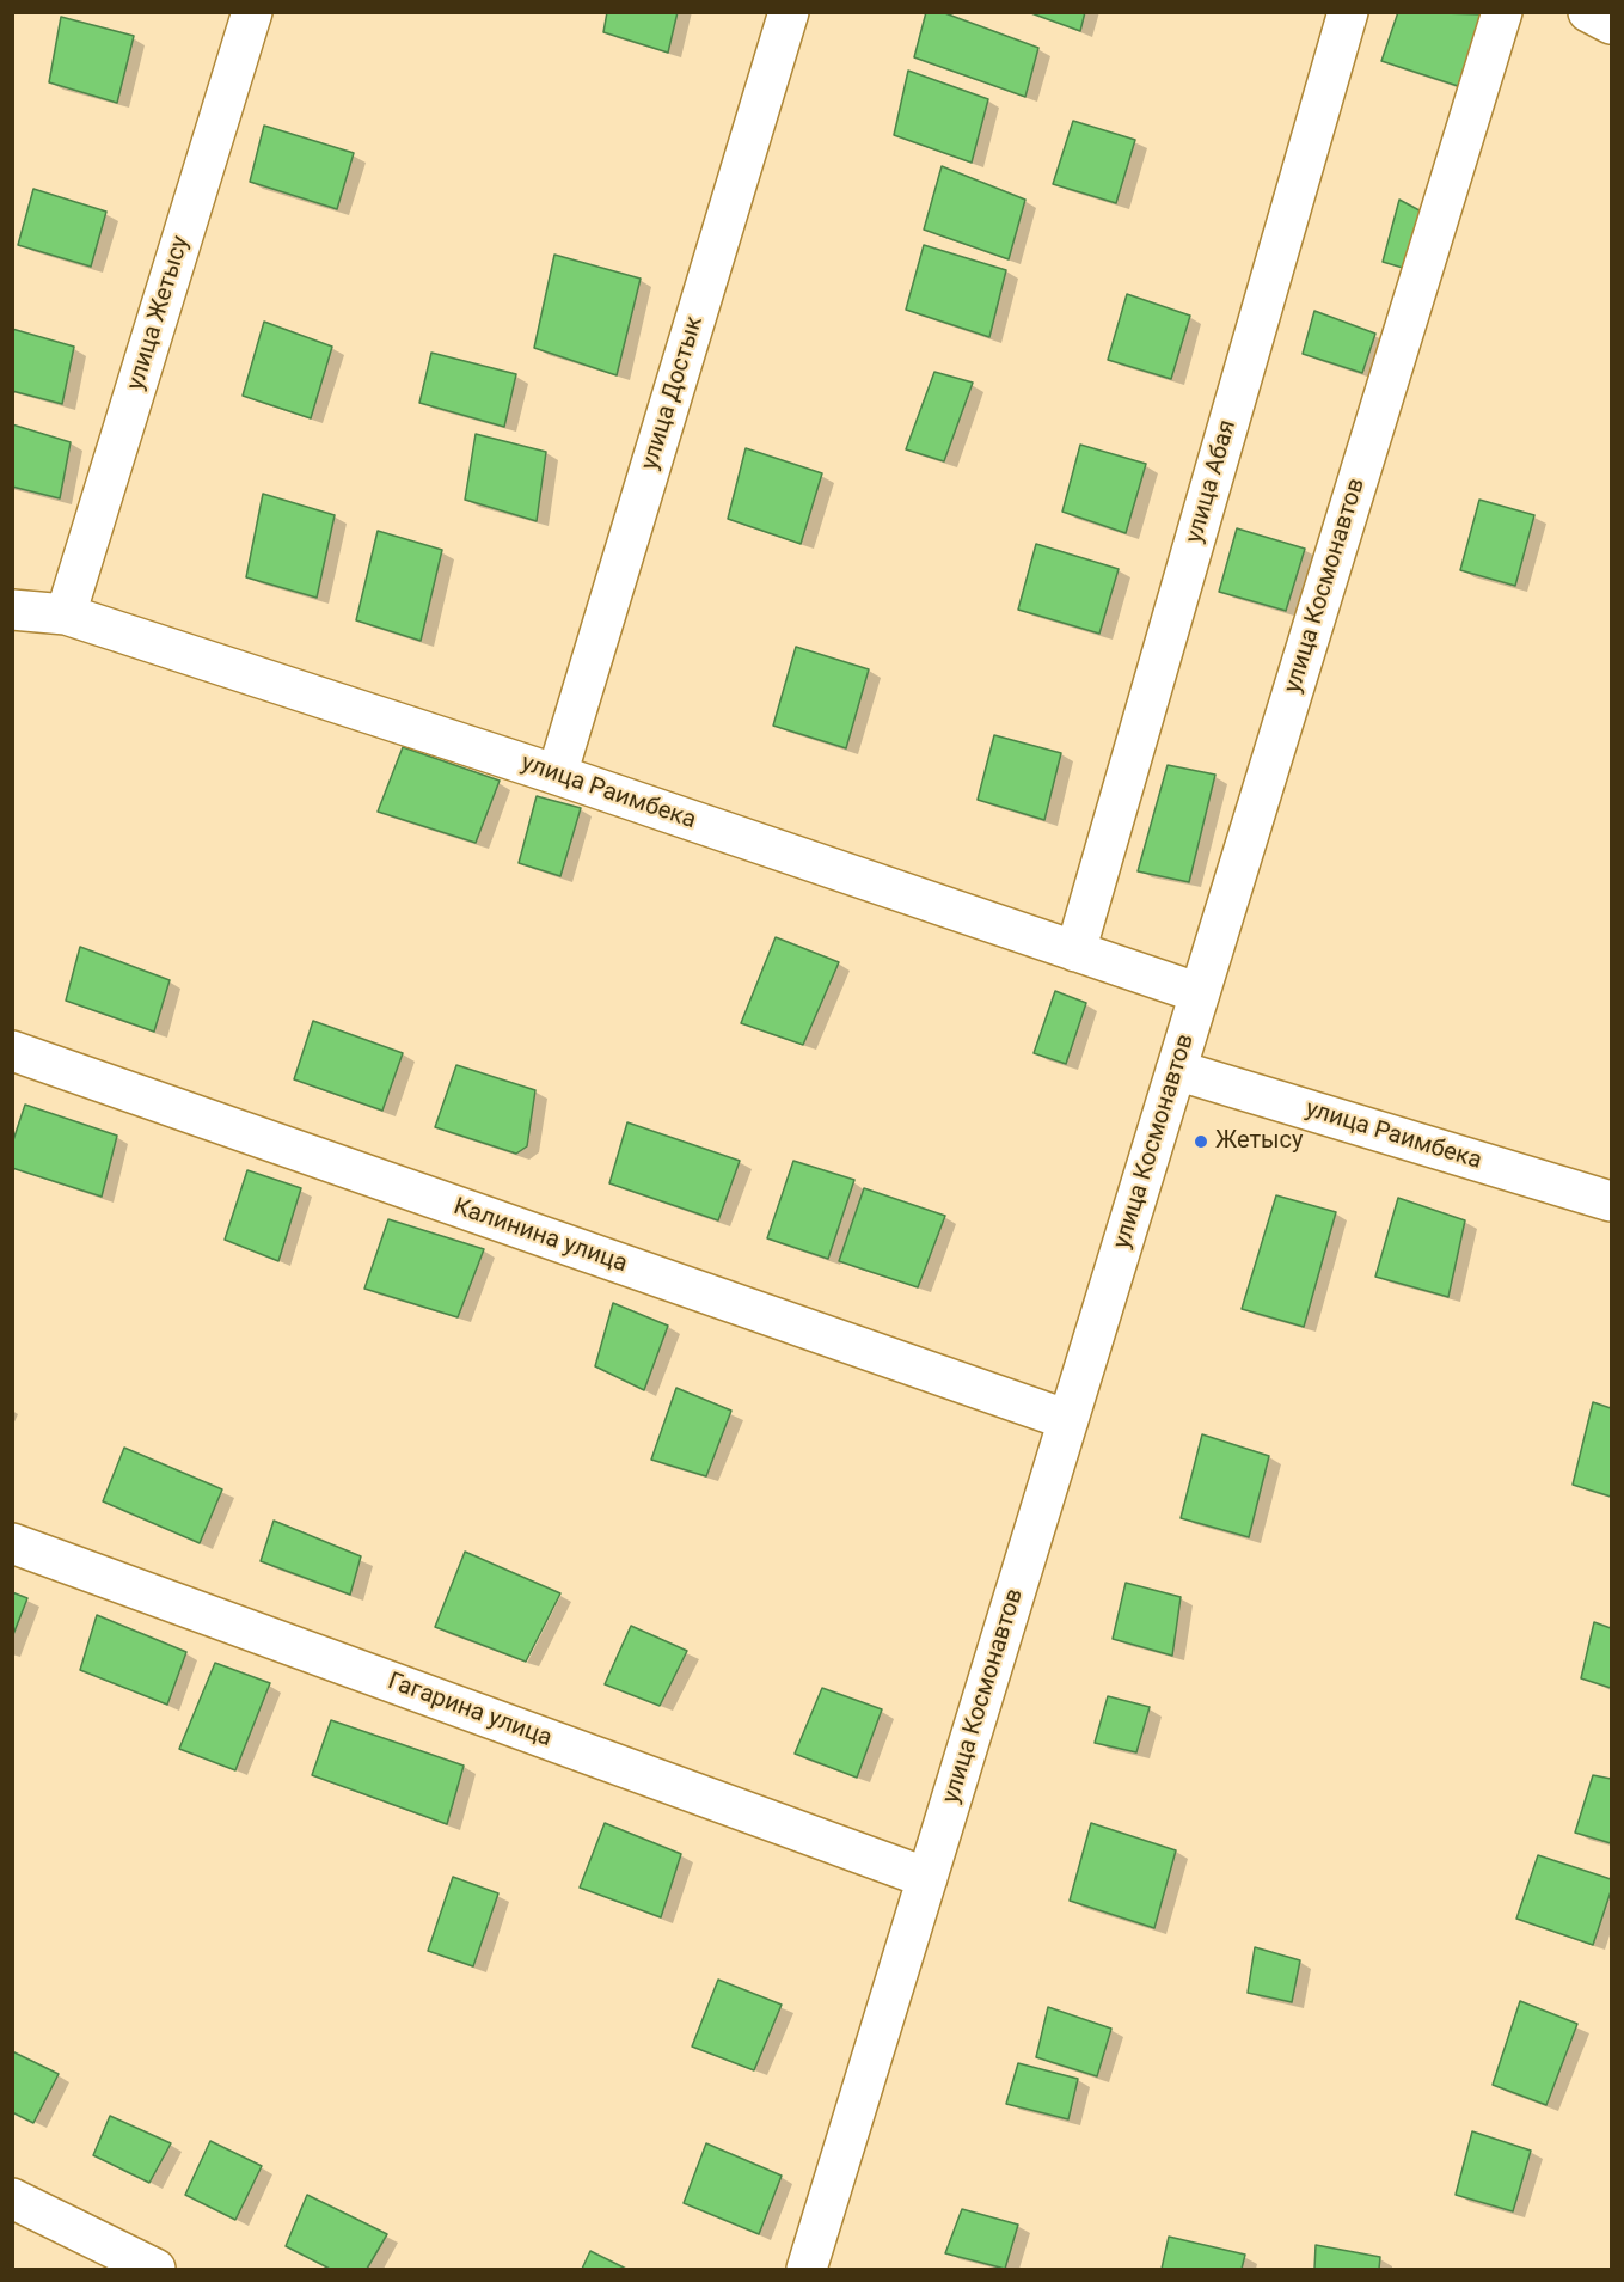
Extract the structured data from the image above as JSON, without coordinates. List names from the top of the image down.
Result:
{
  "streets": {
    "street": [
      "улица Жетысу",
      "улица Достык",
      "улица Абая",
      "улица Космонавтов",
      "улица Раимбека",
      "Калинина улица",
      "Гагарина улица"
    ]
  },
  "crossings": [
    ["улица Жетысу", "улица Раимбека"],
    ["улица Достык", "улица Раимбека"],
    ["улица Абая", "улица Раимбека"],
    ["улица Космонавтов", "улица Раимбека"],
    ["улица Космонавтов", "Калинина улица"],
    ["улица Космонавтов", "Гагарина улица"]
  ],
  "places": ["Жетысу"]
}
